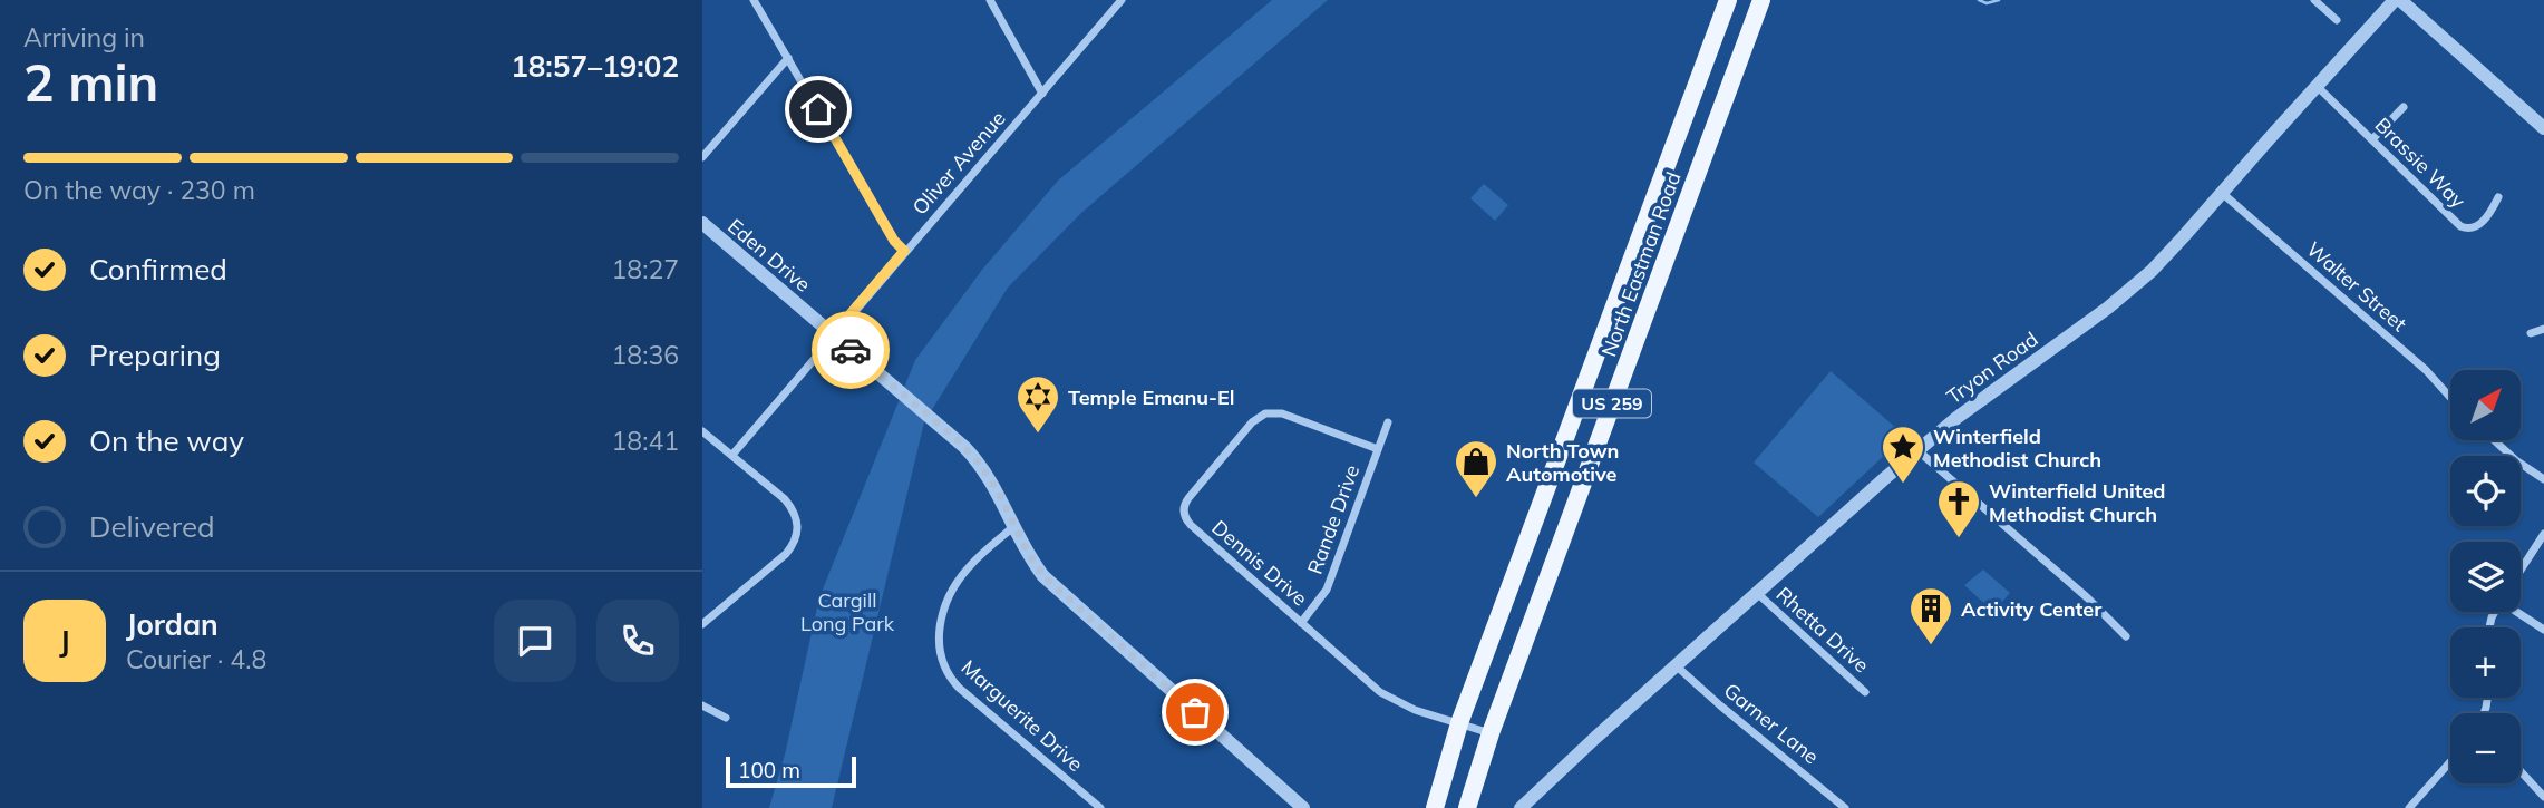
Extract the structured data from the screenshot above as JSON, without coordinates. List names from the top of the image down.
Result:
{
  "streets": {
    "main road": ["North Eastman Road", "US 259"],
    "street": [
      "Oliver Avenue",
      "Brassie Way",
      "Eden Drive",
      "Walter Street",
      "Tryon Road",
      "Rande Drive",
      "Dennis Drive",
      "Rhetta Drive",
      "Marguerite Drive",
      "Garner Lane"
    ]
  },
  "crossings": [
    ["Oliver Avenue", "Eden Drive"],
    ["Brassie Way", "Tryon Road"],
    ["Eden Drive", "Marguerite Drive"],
    ["North Eastman Road", "Dennis Drive"],
    ["Walter Street", "Tryon Road"],
    ["Tryon Road", "Rhetta Drive"],
    ["Tryon Road", "Garner Lane"],
    ["Rande Drive", "Dennis Drive"]
  ],
  "parks": ["Cargill Long Park"],
  "places": {
    "synagogue": ["Temple Emanu-El"],
    "place": ["Winterfield Methodist Church"],
    "shop": ["North Town Automotive"],
    "church": ["Winterfield United Methodist Church"],
    "building": ["Activity Center"]
  },
  "scale_bar": "100 m",
  "north": "top right",
  "page": {
    "heading": ["2 min", "Arriving in", "18:57–19:02"],
    "panel": ["Jordan", "Courier · 4.8"],
    "bar": "On the way · 230 m",
    "list": [
      ["Confirmed", "18:27"],
      ["Preparing", "18:36"],
      ["On the way", "18:41"],
      "Delivered"
    ],
    "map_buttons": ["+", "−"],
    "round": "J",
    "scale": "100 m"
  }
}
